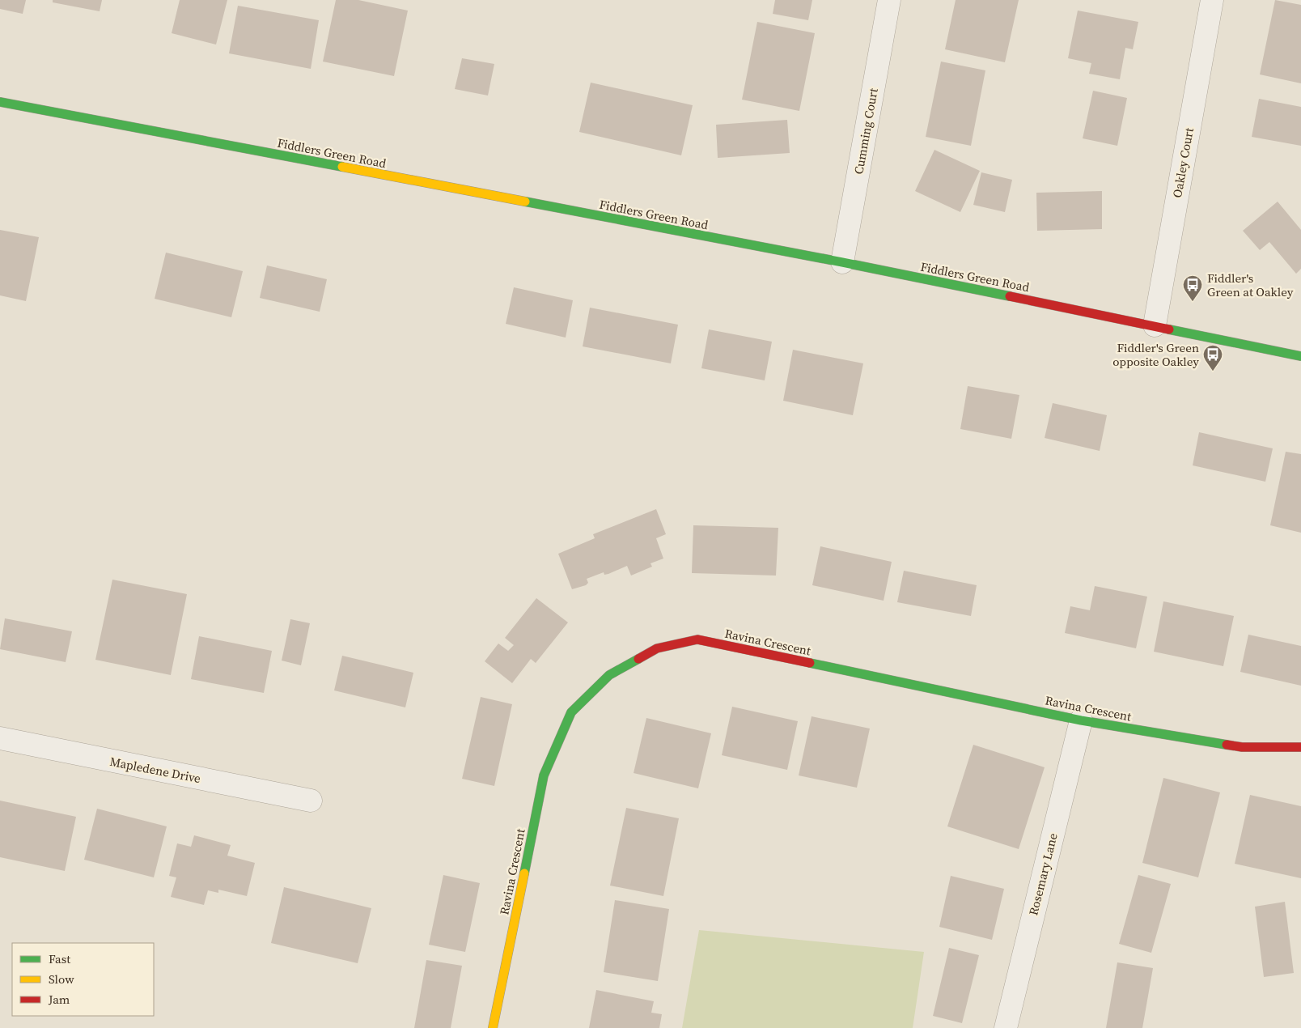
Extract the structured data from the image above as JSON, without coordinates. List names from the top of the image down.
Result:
{
  "streets": {
    "main road": ["Fiddlers Green Road", "Ravina Crescent"],
    "street": [
      "Cumming Court",
      "Oakley Court",
      "Mapledene Drive",
      "Rosemary Lane"
    ]
  },
  "crossings": [
    ["Cumming Court", "Fiddlers Green Road"],
    ["Fiddlers Green Road", "Oakley Court"],
    ["Ravina Crescent", "Rosemary Lane"]
  ],
  "places": {
    "bus stop": ["Fiddler's Green at Oakley", "Fiddler's Green opposite Oakley"]
  },
  "legend": ["Fast", "Slow", "Jam"]
}
